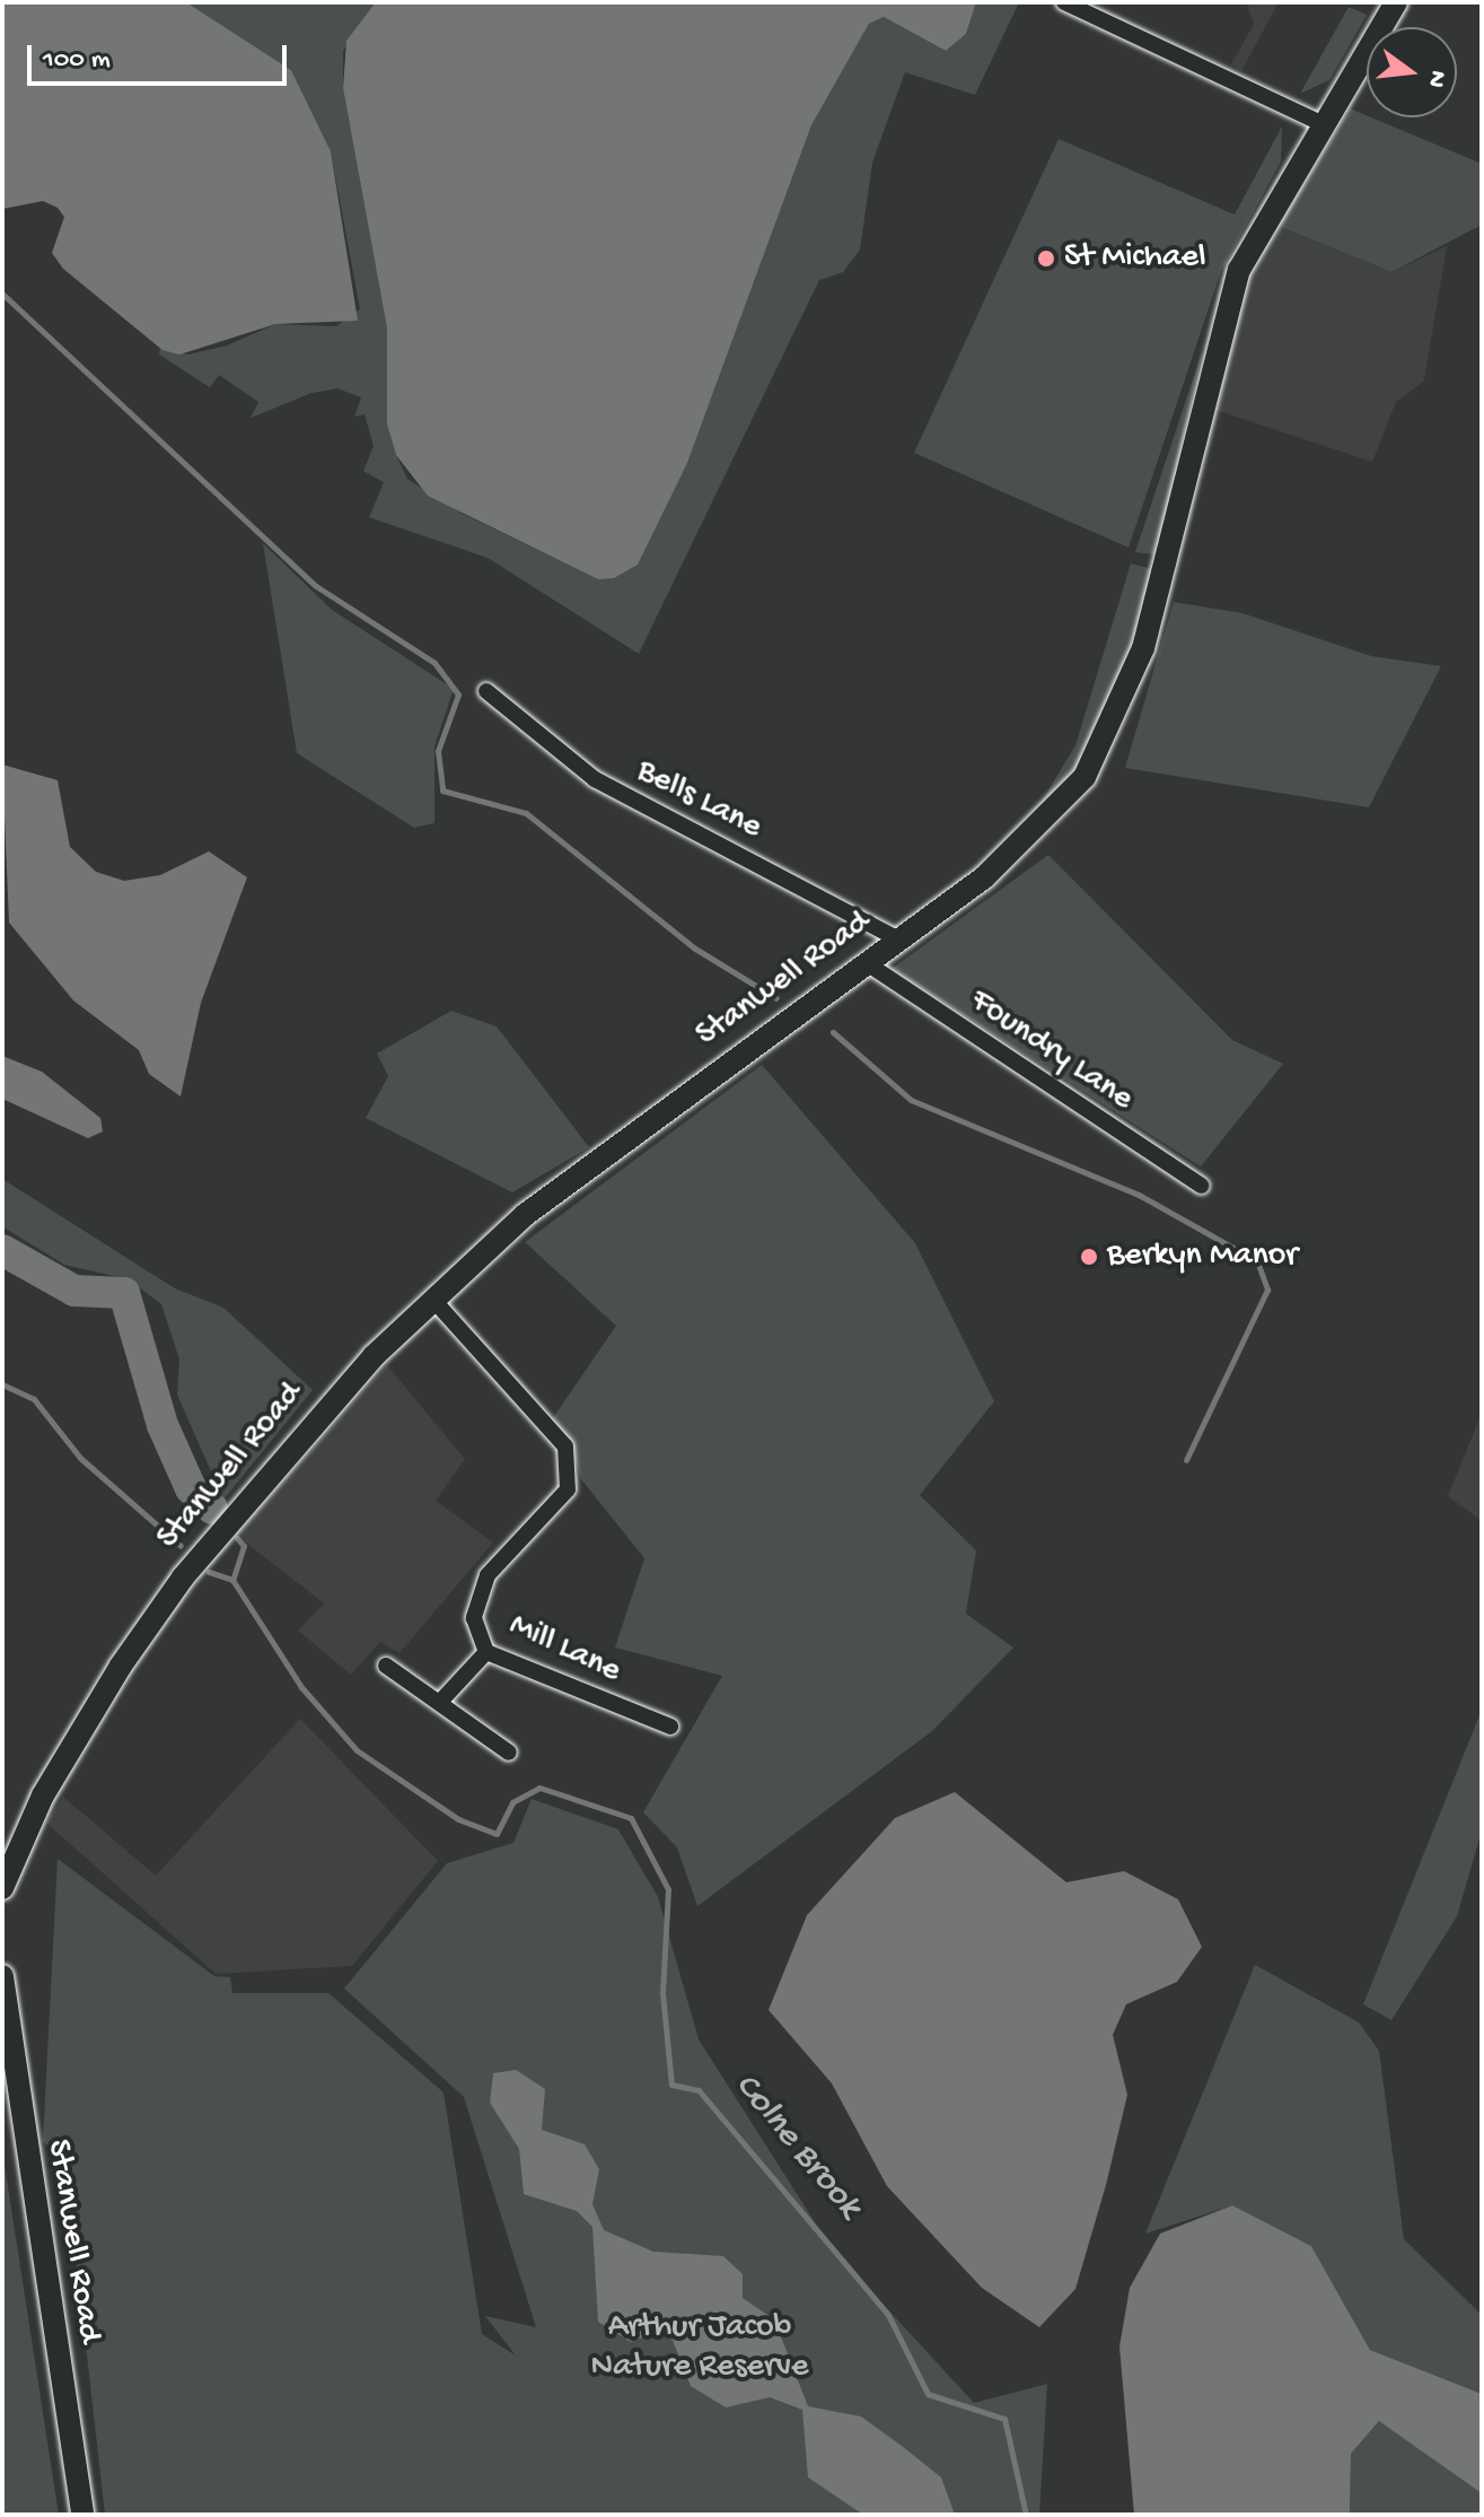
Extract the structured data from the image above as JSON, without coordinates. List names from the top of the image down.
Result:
{
  "streets": {
    "street": [
      "Bells Lane",
      "Stanwell Road",
      "Foundry Lane",
      "Mill Lane"
    ]
  },
  "crossings": [
    ["Bells Lane", "Stanwell Road"],
    ["Stanwell Road", "Foundry Lane"],
    ["Stanwell Road", "Mill Lane"]
  ],
  "water": ["Colne Brook"],
  "parks": ["Arthur Jacob Nature Reserve"],
  "places": ["St Michael", "Berkyn Manor"],
  "scale_bar": "100 m",
  "north": "right"
}
